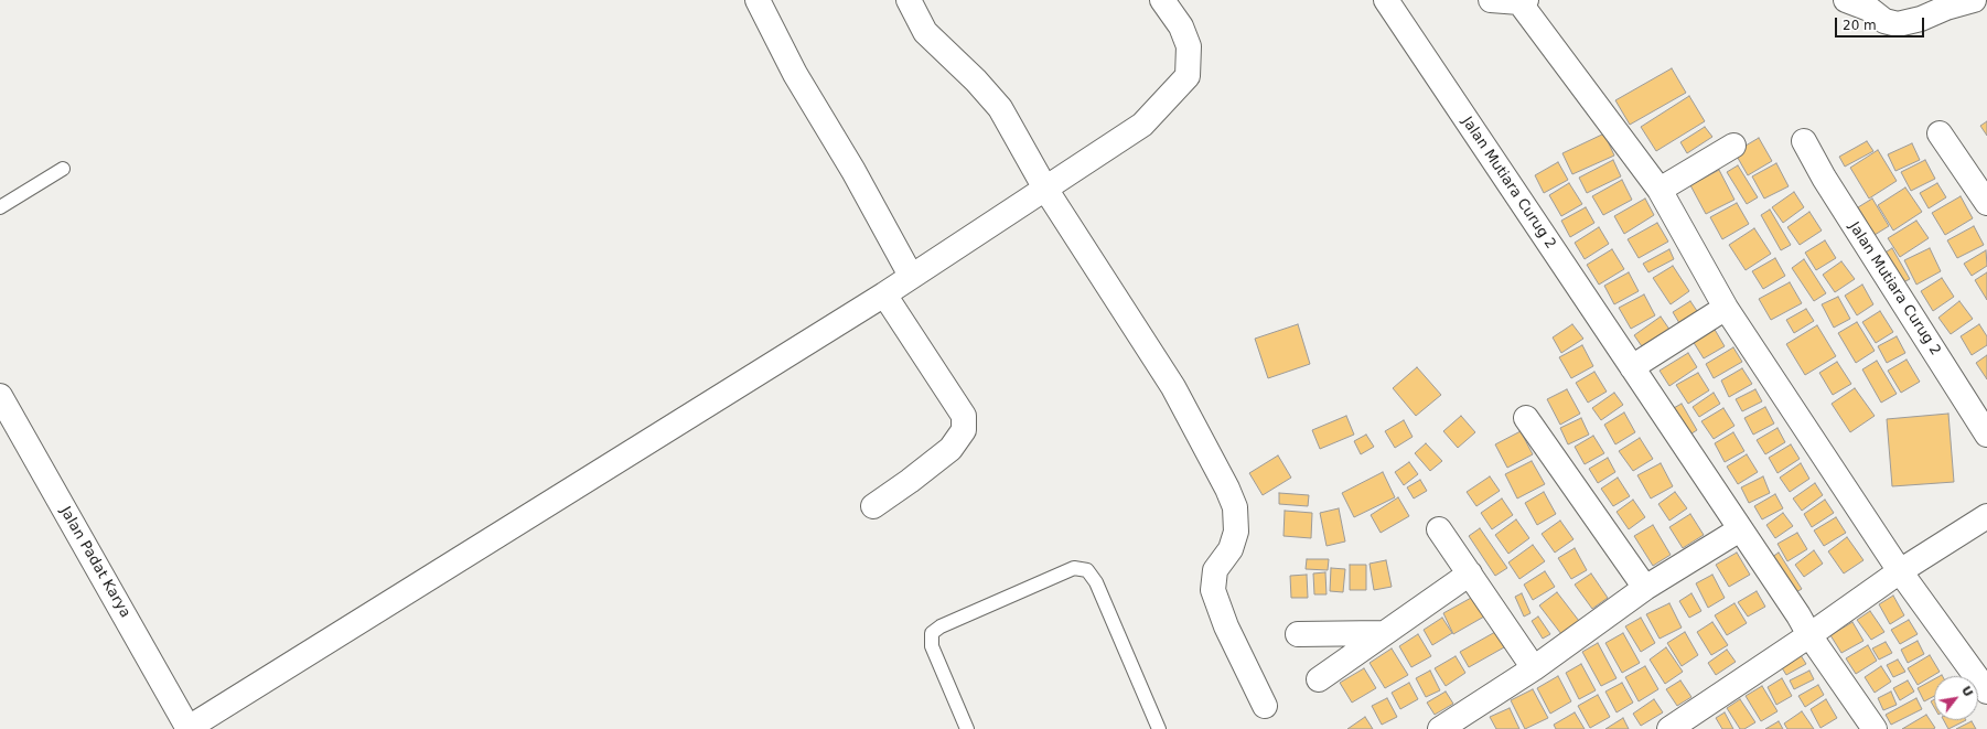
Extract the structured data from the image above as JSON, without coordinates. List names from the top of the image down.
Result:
{
  "streets": {
    "street": ["Jalan Mutiara Curug 2", "Jalan Padat Karya"]
  },
  "scale_bar": "20 m",
  "north": "top right"
}
